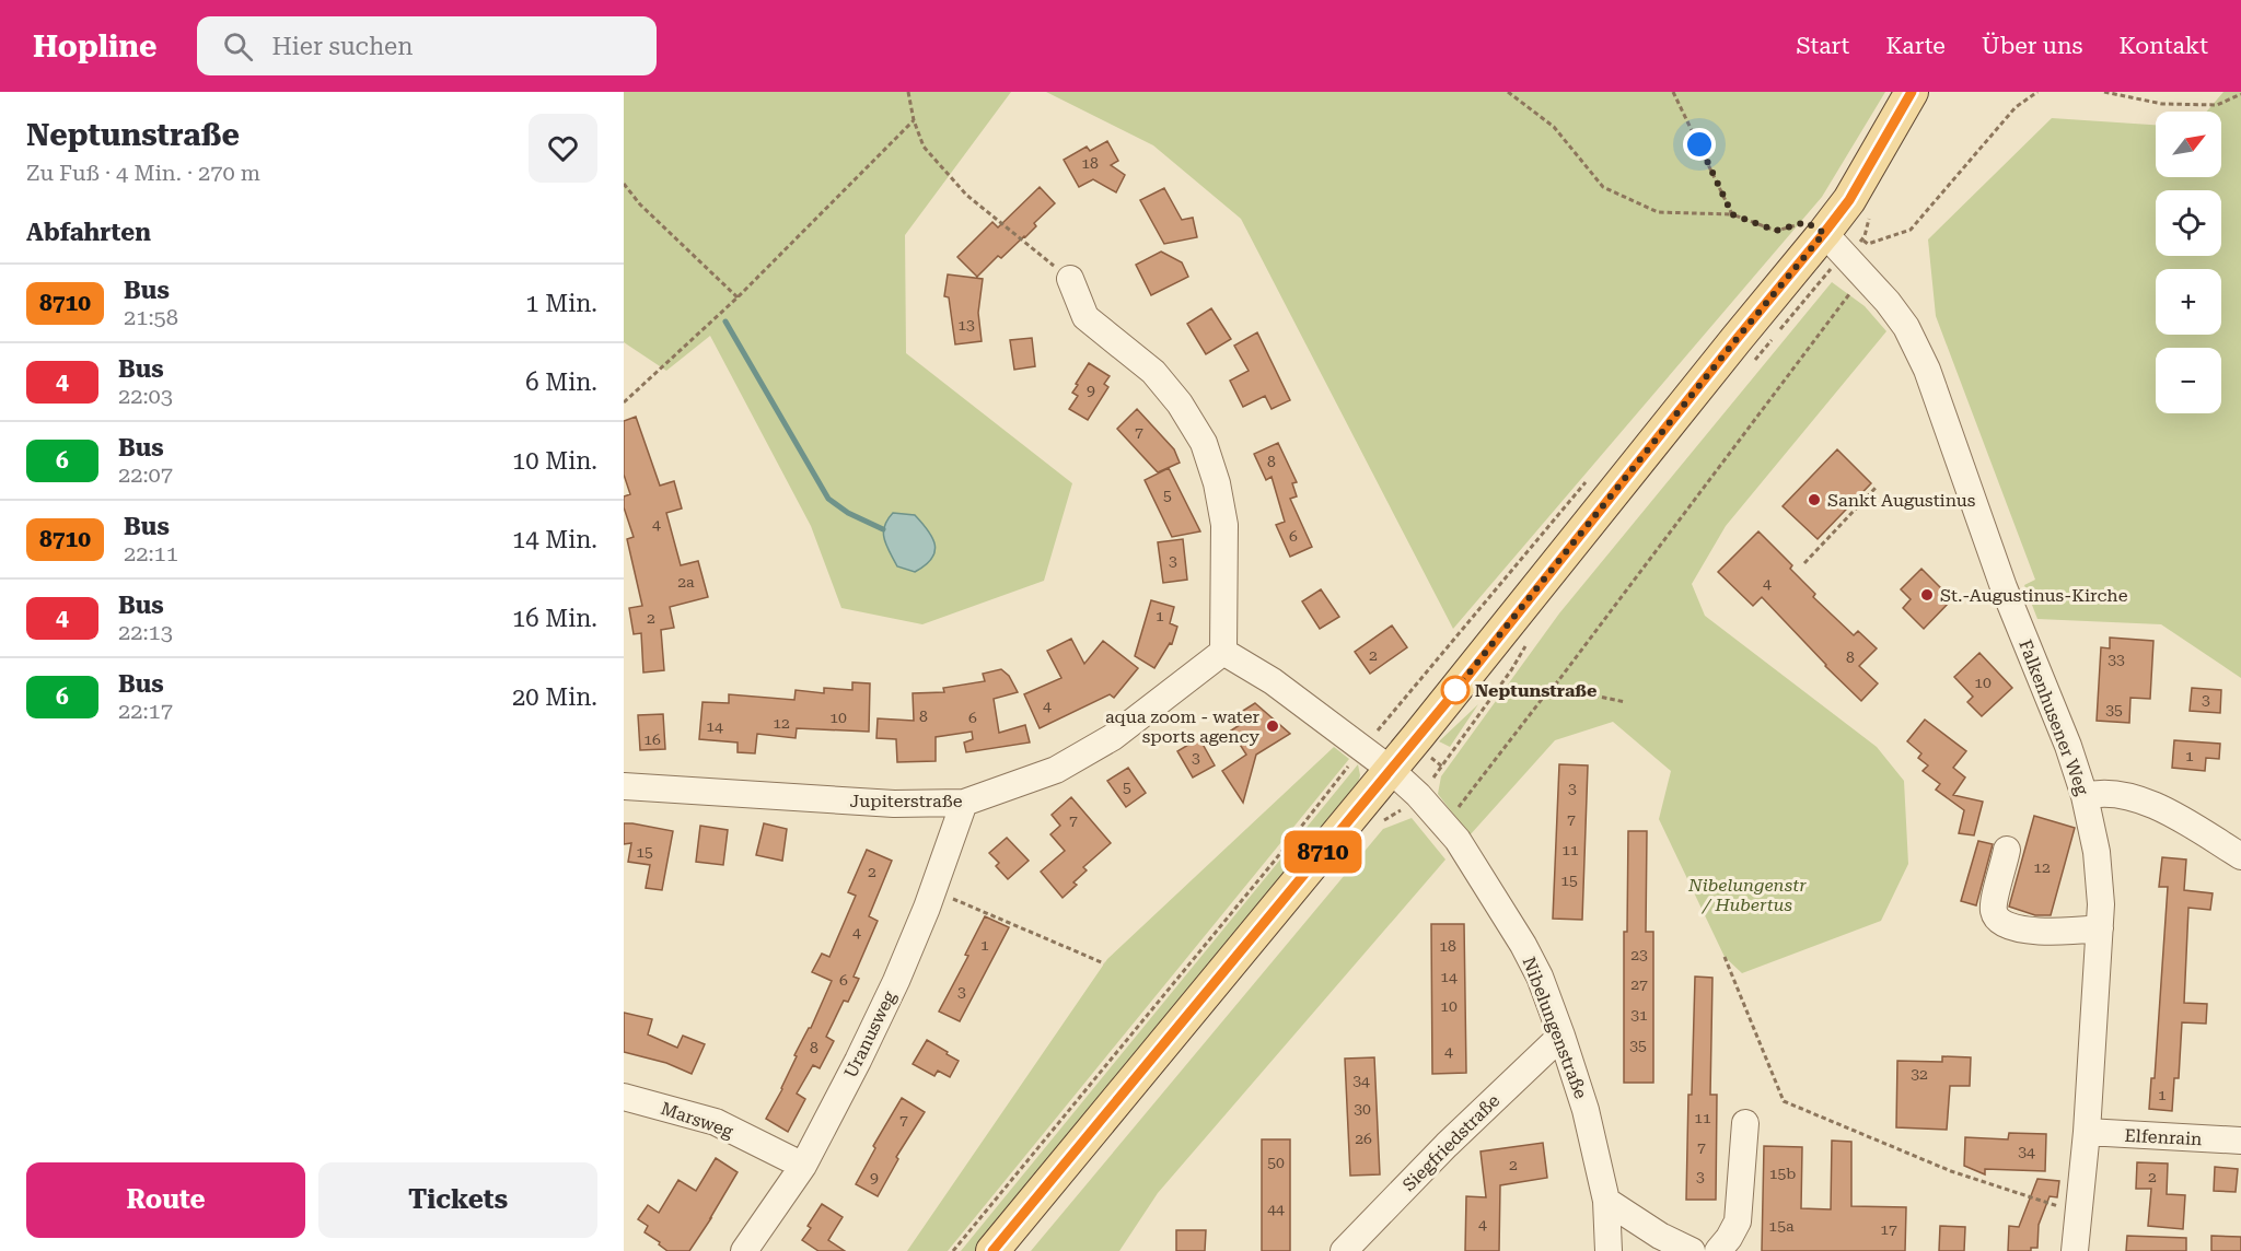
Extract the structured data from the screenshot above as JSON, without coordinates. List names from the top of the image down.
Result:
{
  "streets": {
    "street": [
      "Falkenhusener Weg",
      "Jupiterstraße",
      "Nibelungenstraße",
      "Uranusweg",
      "Marsweg",
      "Elfenrain",
      "Siegfriedstraße"
    ]
  },
  "crossings": [
    ["Falkenhusener Weg", "Elfenrain"],
    ["Jupiterstraße", "Uranusweg"],
    ["Nibelungenstraße", "Siegfriedstraße"],
    ["Uranusweg", "Marsweg"]
  ],
  "parks": ["Nibelungenstr / Hubertus"],
  "places": [
    "Sankt Augustinus",
    "St.-Augustinus-Kirche",
    "Neptunstraße",
    "aqua zoom - water sports agency"
  ],
  "lines": ["bus line 8710"],
  "house_numbers": [
    "18",
    "13",
    "9",
    "7",
    "8",
    "5",
    "4",
    "6",
    "3",
    "2a",
    "4",
    "1",
    "2",
    "2",
    "8",
    "33",
    "10",
    "3",
    "4",
    "35",
    "8",
    "10",
    "6",
    "12",
    "14",
    "16",
    "1",
    "3",
    "5",
    "3",
    "7",
    "7",
    "11",
    "15",
    "12",
    "2",
    "15",
    "4",
    "1",
    "18",
    "23",
    "14",
    "6",
    "27",
    "3",
    "10",
    "31",
    "35",
    "8",
    "4",
    "32",
    "34",
    "1",
    "30",
    "11",
    "7",
    "26",
    "7",
    "34",
    "50",
    "2",
    "15b",
    "3",
    "2",
    "9",
    "44",
    "4",
    "15a",
    "17"
  ],
  "north": "top right",
  "page": {
    "header": "Hopline",
    "search": "Hier suchen",
    "nav": [
      "Start",
      "Karte",
      "Über uns",
      "Kontakt"
    ],
    "heading": [
      ["Neptunstraße", "Zu Fuß · 4 Min. · 270 m"],
      "Abfahrten"
    ],
    "on_map": "8710",
    "map_buttons": ["+", "−"],
    "list": [
      {
        "mark": "8710",
        "name": "Bus",
        "note": "21:58",
        "value": "1 Min."
      },
      {
        "mark": "4",
        "name": "Bus",
        "note": "22:03",
        "value": "6 Min."
      },
      {
        "mark": "6",
        "name": "Bus",
        "note": "22:07",
        "value": "10 Min."
      },
      {
        "mark": "8710",
        "name": "Bus",
        "note": "22:11",
        "value": "14 Min."
      },
      {
        "mark": "4",
        "name": "Bus",
        "note": "22:13",
        "value": "16 Min."
      },
      {
        "mark": "6",
        "name": "Bus",
        "note": "22:17",
        "value": "20 Min."
      }
    ],
    "buttons": ["Route", "Tickets"]
  }
}
